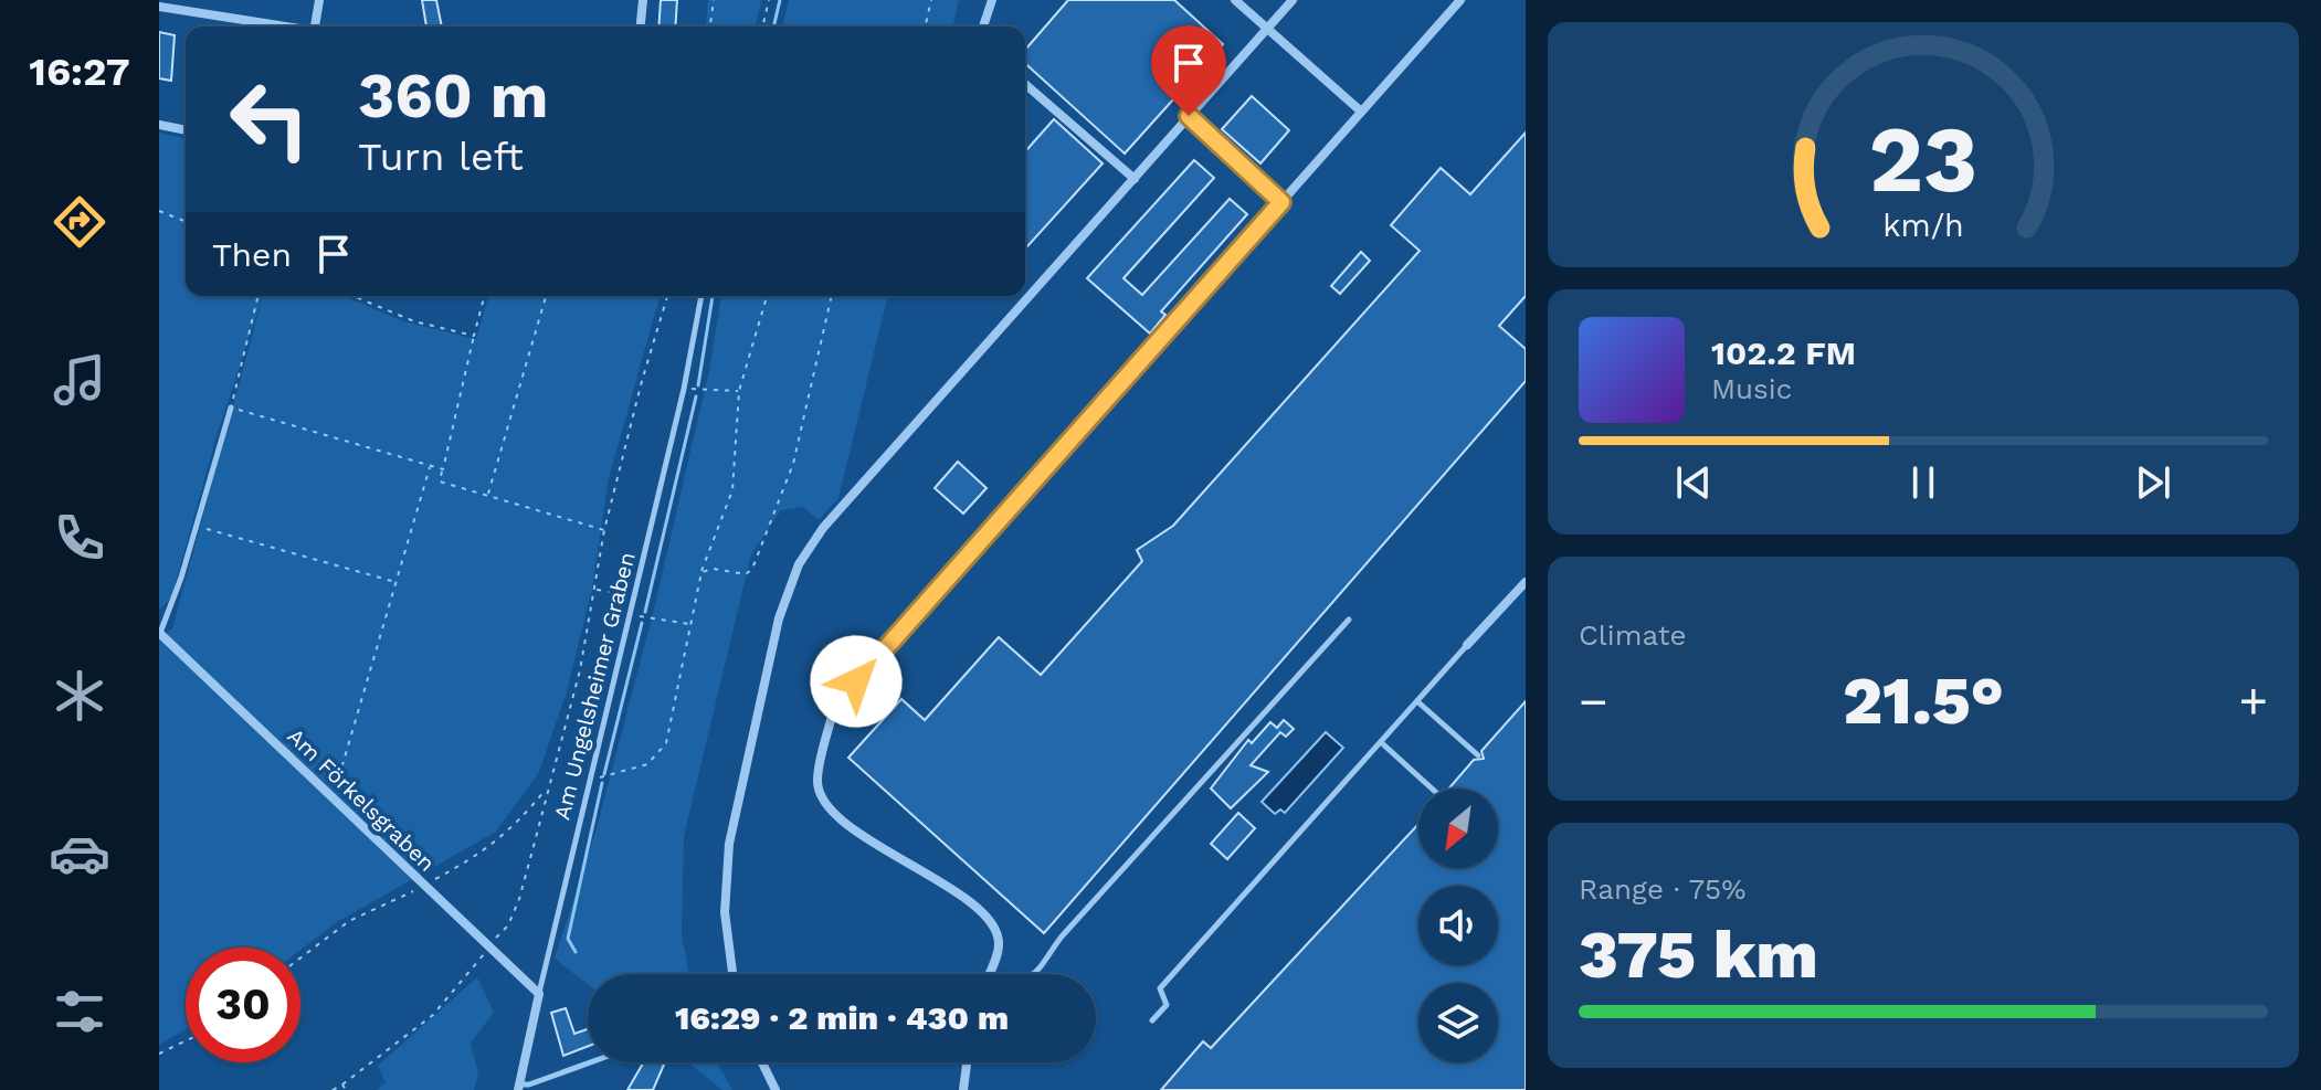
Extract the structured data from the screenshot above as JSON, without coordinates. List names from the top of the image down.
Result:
{
  "streets": {
    "street": ["Am Ungelsheimer Graben", "Am Förkelsgraben"]
  },
  "crossings": [
    ["Am Ungelsheimer Graben", "Am Förkelsgraben"]
  ],
  "north": "bottom left",
  "page": {
    "tabs": "16:27",
    "turn": ["360 m", "Turn left"],
    "then": "Then",
    "song": ["102.2 FM", "Music"],
    "tile": [
      "Climate",
      ["Range · 75%", "375 km"]
    ],
    "heat": ["−", "21.5°", "+"],
    "limit": "30",
    "trip": "16:29 · 2 min · 430 m",
    "gauge": ["23", "km/h"]
  }
}
